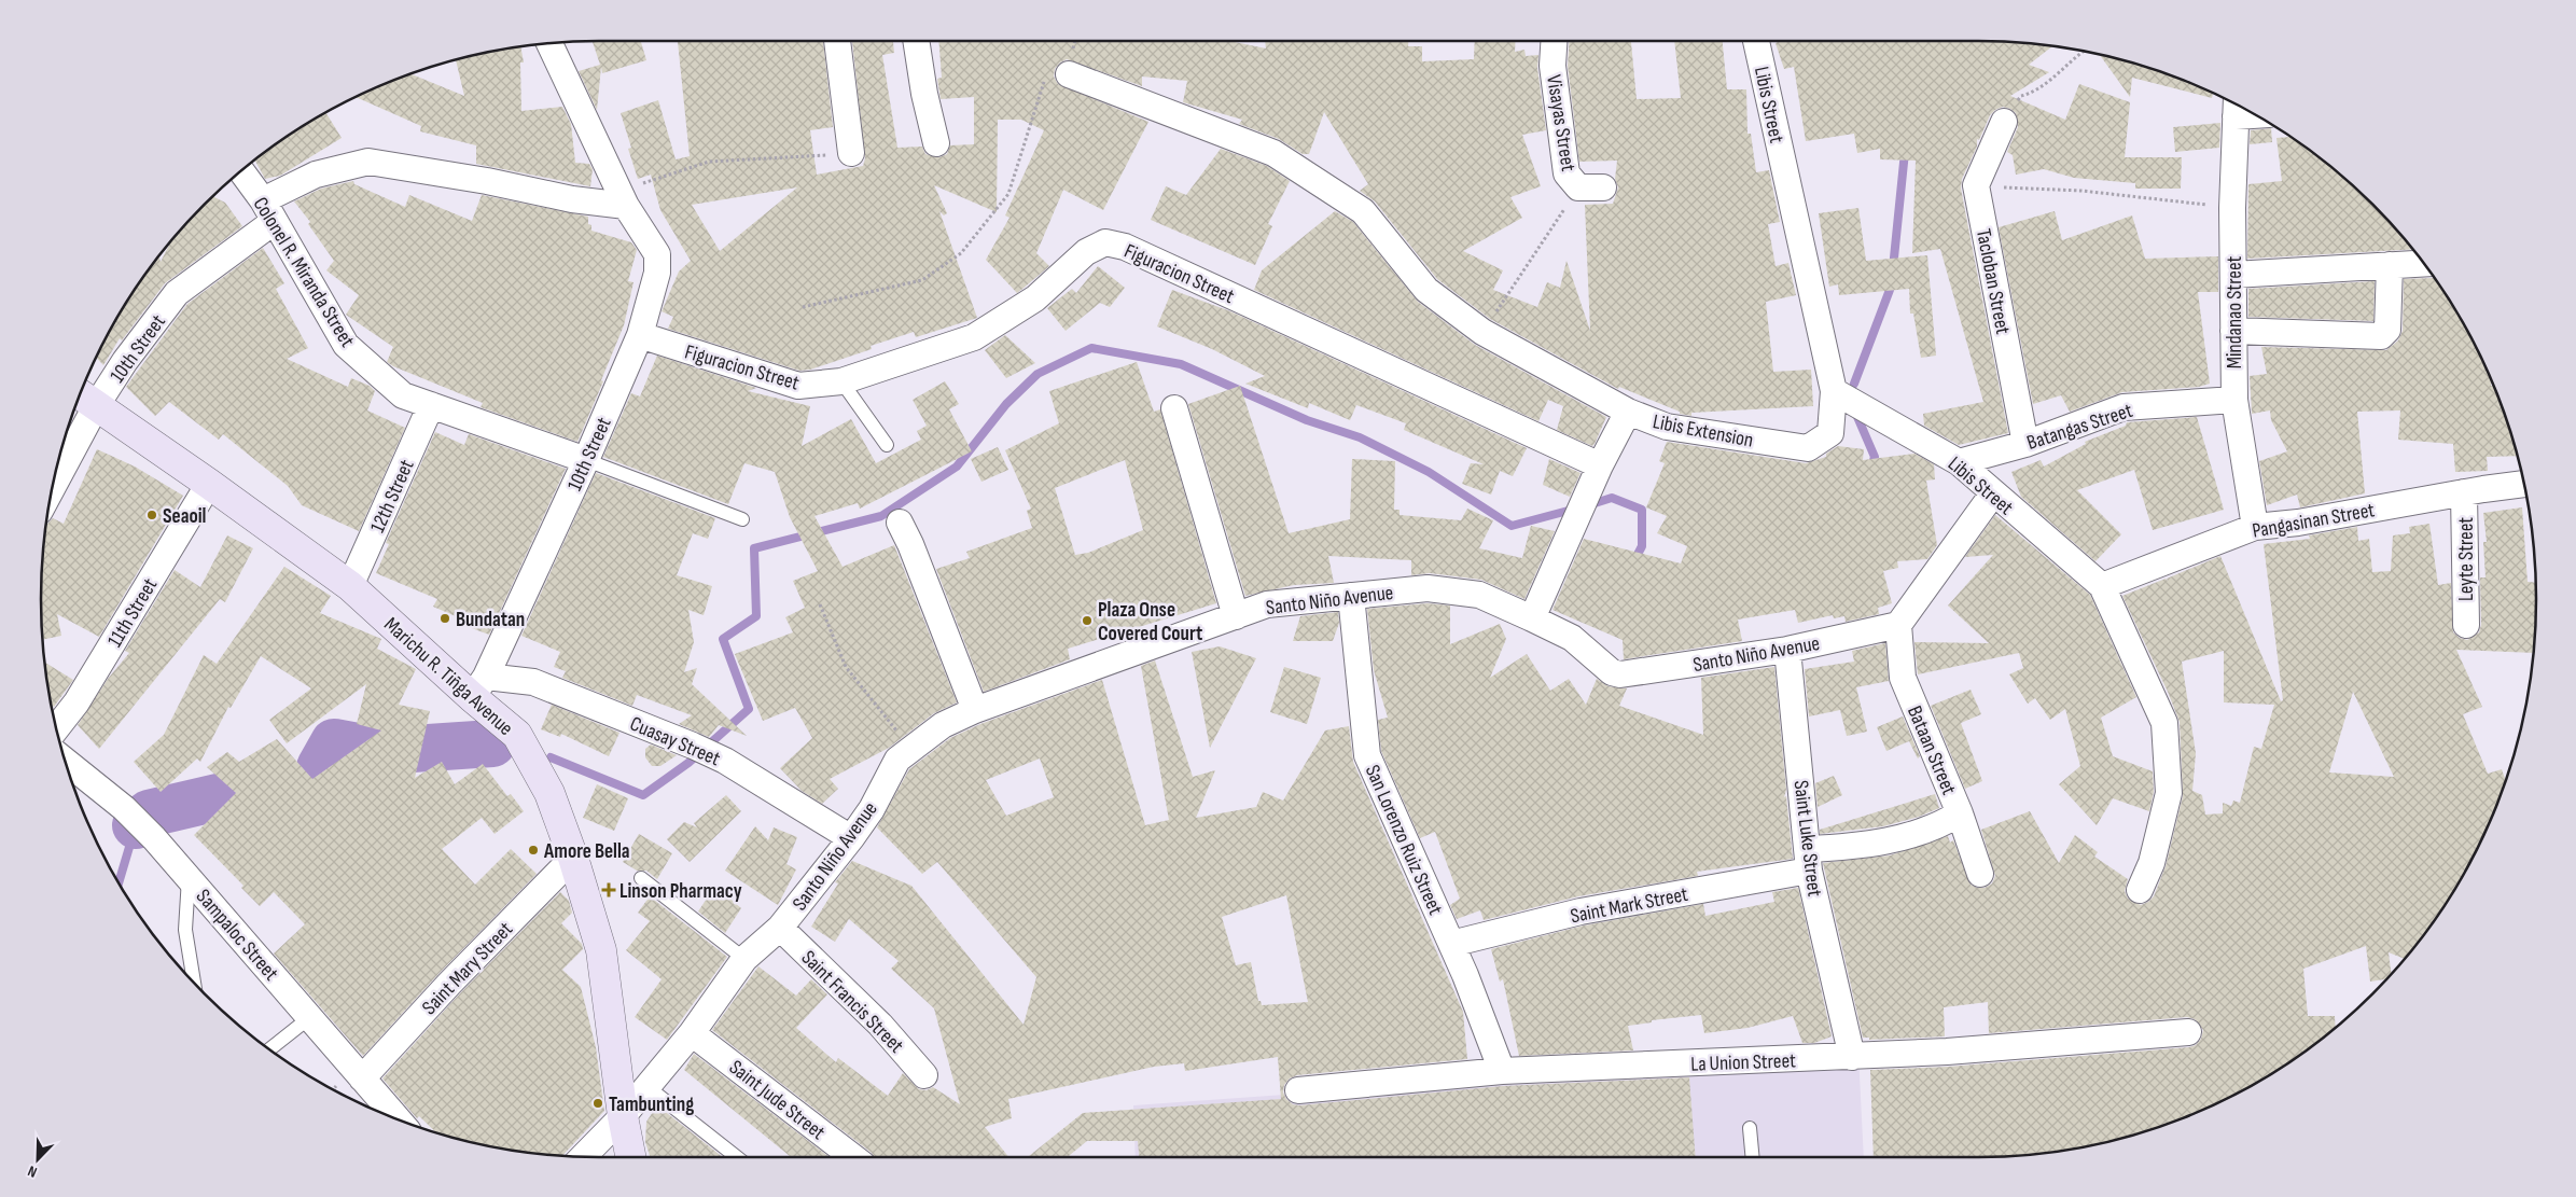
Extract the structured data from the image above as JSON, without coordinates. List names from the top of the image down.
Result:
{
  "streets": {
    "main road": ["Marichu R. Tiñga Avenue"],
    "street": [
      "Libis Street",
      "Visayas Street",
      "Colonel R. Miranda Street",
      "Figuracion Street",
      "Tacloban Street",
      "Mindanao Street",
      "10th Street",
      "Batangas Street",
      "Libis Extension",
      "12th Street",
      "Pangasinan Street",
      "Leyte Street",
      "Santo Niño Avenue",
      "11th Street",
      "Cuasay Street",
      "Bataan Street",
      "Saint Luke Street",
      "San Lorenzo Ruiz Street",
      "Saint Mark Street",
      "Sampaloc Street",
      "Saint Mary Street",
      "Saint Francis Street",
      "La Union Street",
      "Saint Jude Street"
    ]
  },
  "crossings": [
    ["Libis Street", "Batangas Street"],
    ["Libis Street", "Libis Extension"],
    ["Libis Street", "Pangasinan Street"],
    ["Colonel R. Miranda Street", "10th Street"],
    ["Colonel R. Miranda Street", "12th Street"],
    ["Figuracion Street", "10th Street"],
    ["Figuracion Street", "Libis Extension"],
    ["Tacloban Street", "Batangas Street"],
    ["Mindanao Street", "Batangas Street"],
    ["Mindanao Street", "Pangasinan Street"],
    ["10th Street", "Marichu R. Tiñga Avenue"],
    ["10th Street", "Cuasay Street"],
    ["Libis Extension", "Santo Niño Avenue"],
    ["12th Street", "Marichu R. Tiñga Avenue"],
    ["Pangasinan Street", "Leyte Street"],
    ["Santo Niño Avenue", "Marichu R. Tiñga Avenue"],
    ["Santo Niño Avenue", "Cuasay Street"],
    ["Santo Niño Avenue", "Bataan Street"],
    ["Santo Niño Avenue", "Saint Luke Street"],
    ["Santo Niño Avenue", "San Lorenzo Ruiz Street"],
    ["Santo Niño Avenue", "Saint Francis Street"],
    ["Santo Niño Avenue", "Saint Jude Street"],
    ["11th Street", "Marichu R. Tiñga Avenue"],
    ["Marichu R. Tiñga Avenue", "Cuasay Street"],
    ["Marichu R. Tiñga Avenue", "Saint Mary Street"],
    ["Bataan Street", "Saint Mark Street"],
    ["Saint Luke Street", "Saint Mark Street"],
    ["Saint Luke Street", "La Union Street"],
    ["San Lorenzo Ruiz Street", "Saint Mark Street"],
    ["San Lorenzo Ruiz Street", "La Union Street"],
    ["Sampaloc Street", "Saint Mary Street"]
  ],
  "places": {
    "other": [
      "Seaoil",
      "Bundatan",
      "Plaza Onse Covered Court",
      "Amore Bella",
      "Tambunting"
    ],
    "health": ["Linson Pharmacy"]
  },
  "north": "bottom left"
}
